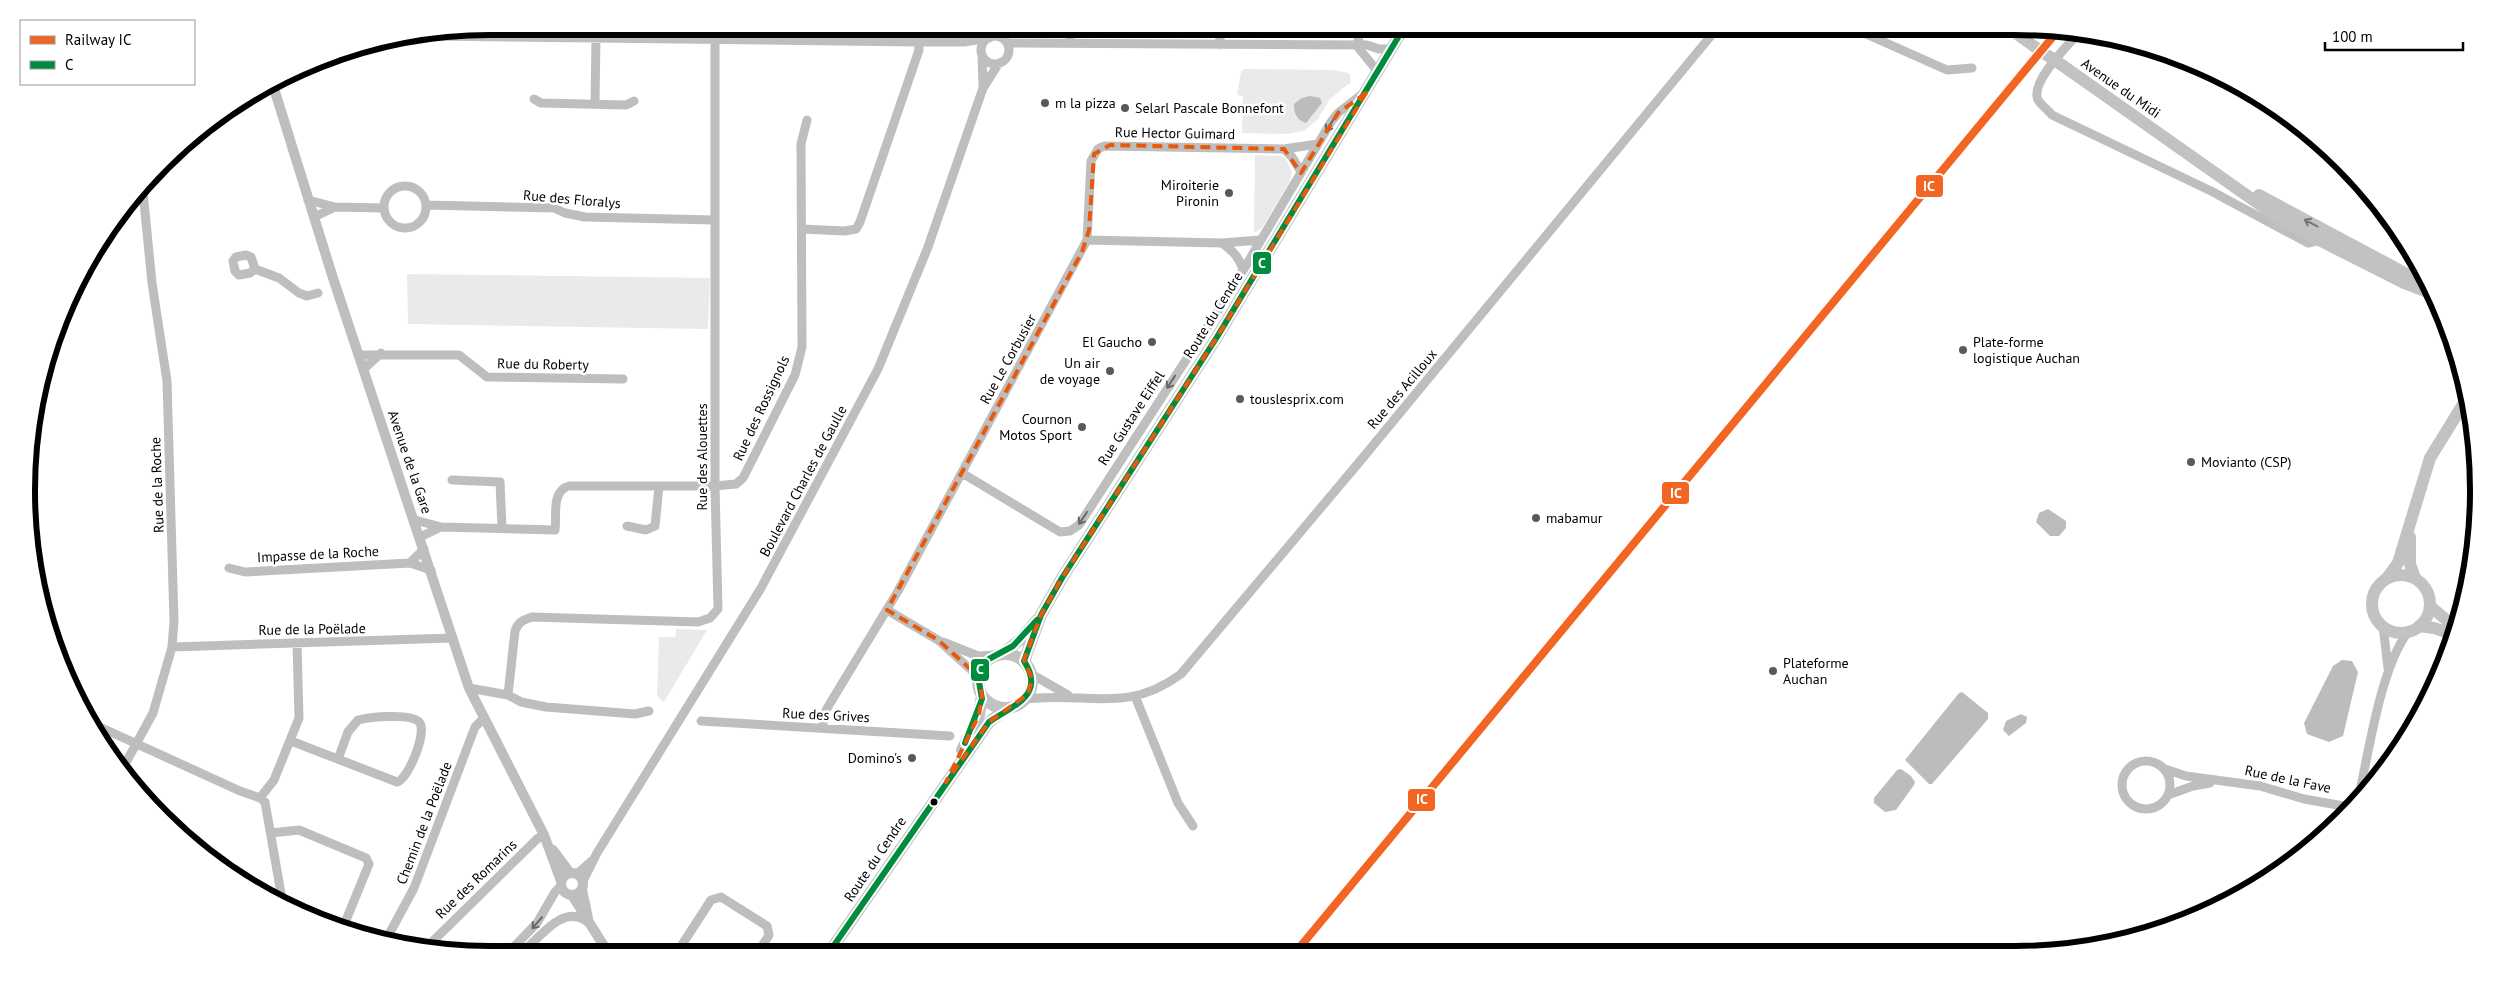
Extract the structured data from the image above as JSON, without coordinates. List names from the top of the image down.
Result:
{
  "streets": {
    "main road": ["Avenue du Midi", "Route du Cendre"],
    "street": [
      "Rue Hector Guimard",
      "Rue des Floralys",
      "Rue Le Corbusier",
      "Rue du Roberty",
      "Rue des Acilloux",
      "Rue des Rossignols",
      "Rue Gustave Eiffel",
      "Rue des Alouettes",
      "Avenue de la Gare",
      "Boulevard Charles de Gaulle",
      "Rue de la Roche",
      "Impasse de la Roche",
      "Rue de la Poëlade",
      "Rue des Grives",
      "Rue de la Fave",
      "Chemin de la Poëlade",
      "Rue des Romarins"
    ]
  },
  "crossings": [
    ["Rue Hector Guimard", "Rue Le Corbusier"],
    ["Rue des Floralys", "Rue des Alouettes"],
    ["Route du Cendre", "Rue des Acilloux"],
    ["Route du Cendre", "Rue Gustave Eiffel"],
    ["Rue Le Corbusier", "Rue Gustave Eiffel"],
    ["Rue Le Corbusier", "Rue des Grives"],
    ["Rue du Roberty", "Avenue de la Gare"],
    ["Rue des Rossignols", "Rue des Alouettes"],
    ["Avenue de la Gare", "Boulevard Charles de Gaulle"],
    ["Avenue de la Gare", "Impasse de la Roche"],
    ["Avenue de la Gare", "Rue de la Poëlade"],
    ["Avenue de la Gare", "Chemin de la Poëlade"],
    ["Avenue de la Gare", "Rue des Romarins"],
    ["Rue de la Roche", "Rue de la Poëlade"]
  ],
  "one_way": ["Rue Gustave Eiffel"],
  "places": [
    "m la pizza",
    "Selarl Pascale Bonnefont",
    "Miroiterie Pironin",
    "El Gaucho",
    "Plate-forme logistique Auchan",
    "Un air de voyage",
    "touslesprix.com",
    "Cournon Motos Sport",
    "Movianto (CSP)",
    "mabamur",
    "Plateforme Auchan",
    "Domino's"
  ],
  "lines": ["transit line C", "rail line IC"],
  "legend": ["Railway IC", "C"],
  "scale_bar": "100 m"
}
